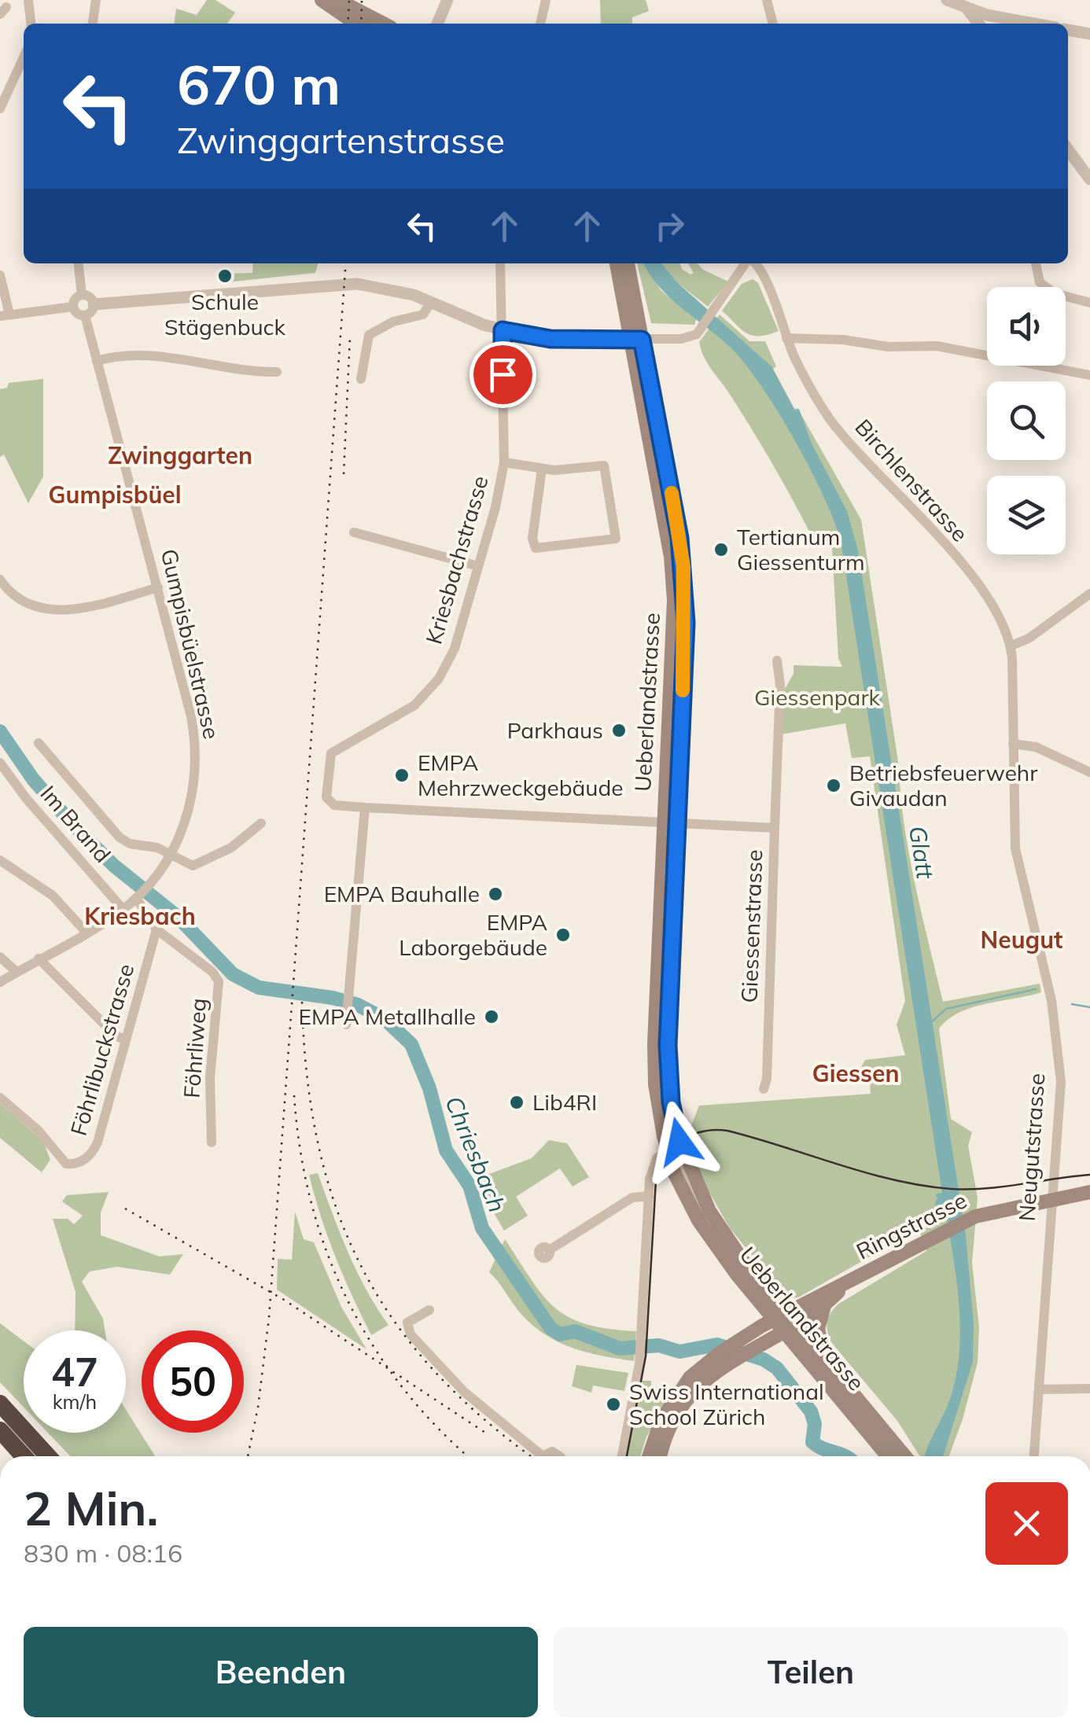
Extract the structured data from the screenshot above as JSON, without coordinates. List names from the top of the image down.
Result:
{
  "streets": {
    "main road": ["Ueberlandstrasse", "Ringstrasse"],
    "street": [
      "Birchlenstrasse",
      "Kriesbachstrasse",
      "Gumpisbüelstrasse",
      "Im Brand",
      "Giessenstrasse",
      "Föhrliweg",
      "Föhrlibuckstrasse",
      "Neugutstrasse"
    ]
  },
  "crossings": [
    ["Birchlenstrasse", "Neugutstrasse"],
    ["Kriesbachstrasse", "Giessenstrasse"],
    ["Ueberlandstrasse", "Giessenstrasse"],
    ["Ueberlandstrasse", "Ringstrasse"],
    ["Föhrliweg", "Föhrlibuckstrasse"],
    ["Neugutstrasse", "Ringstrasse"]
  ],
  "districts": [
    "Zwinggarten",
    "Gumpisbüel",
    "Kriesbach",
    "Neugut",
    "Giessen"
  ],
  "water": ["Glatt", "Chriesbach"],
  "parks": ["Giessenpark"],
  "places": [
    "Schule Stägenbuck",
    "Tertianum Giessenturm",
    "Parkhaus",
    "EMPA Mehrzweckgebäude",
    "Betriebsfeuerwehr Givaudan",
    "EMPA Bauhalle",
    "EMPA Laborgebäude",
    "EMPA Metallhalle",
    "Lib4RI",
    "Swiss International School Zürich"
  ],
  "page": {
    "turn": ["670 m", "Zwinggartenstrasse"],
    "speed": "47 km/h",
    "limit": "50",
    "heading": ["2 Min.", "830 m · 08:16"],
    "buttons": ["Beenden", "Teilen"]
  }
}
